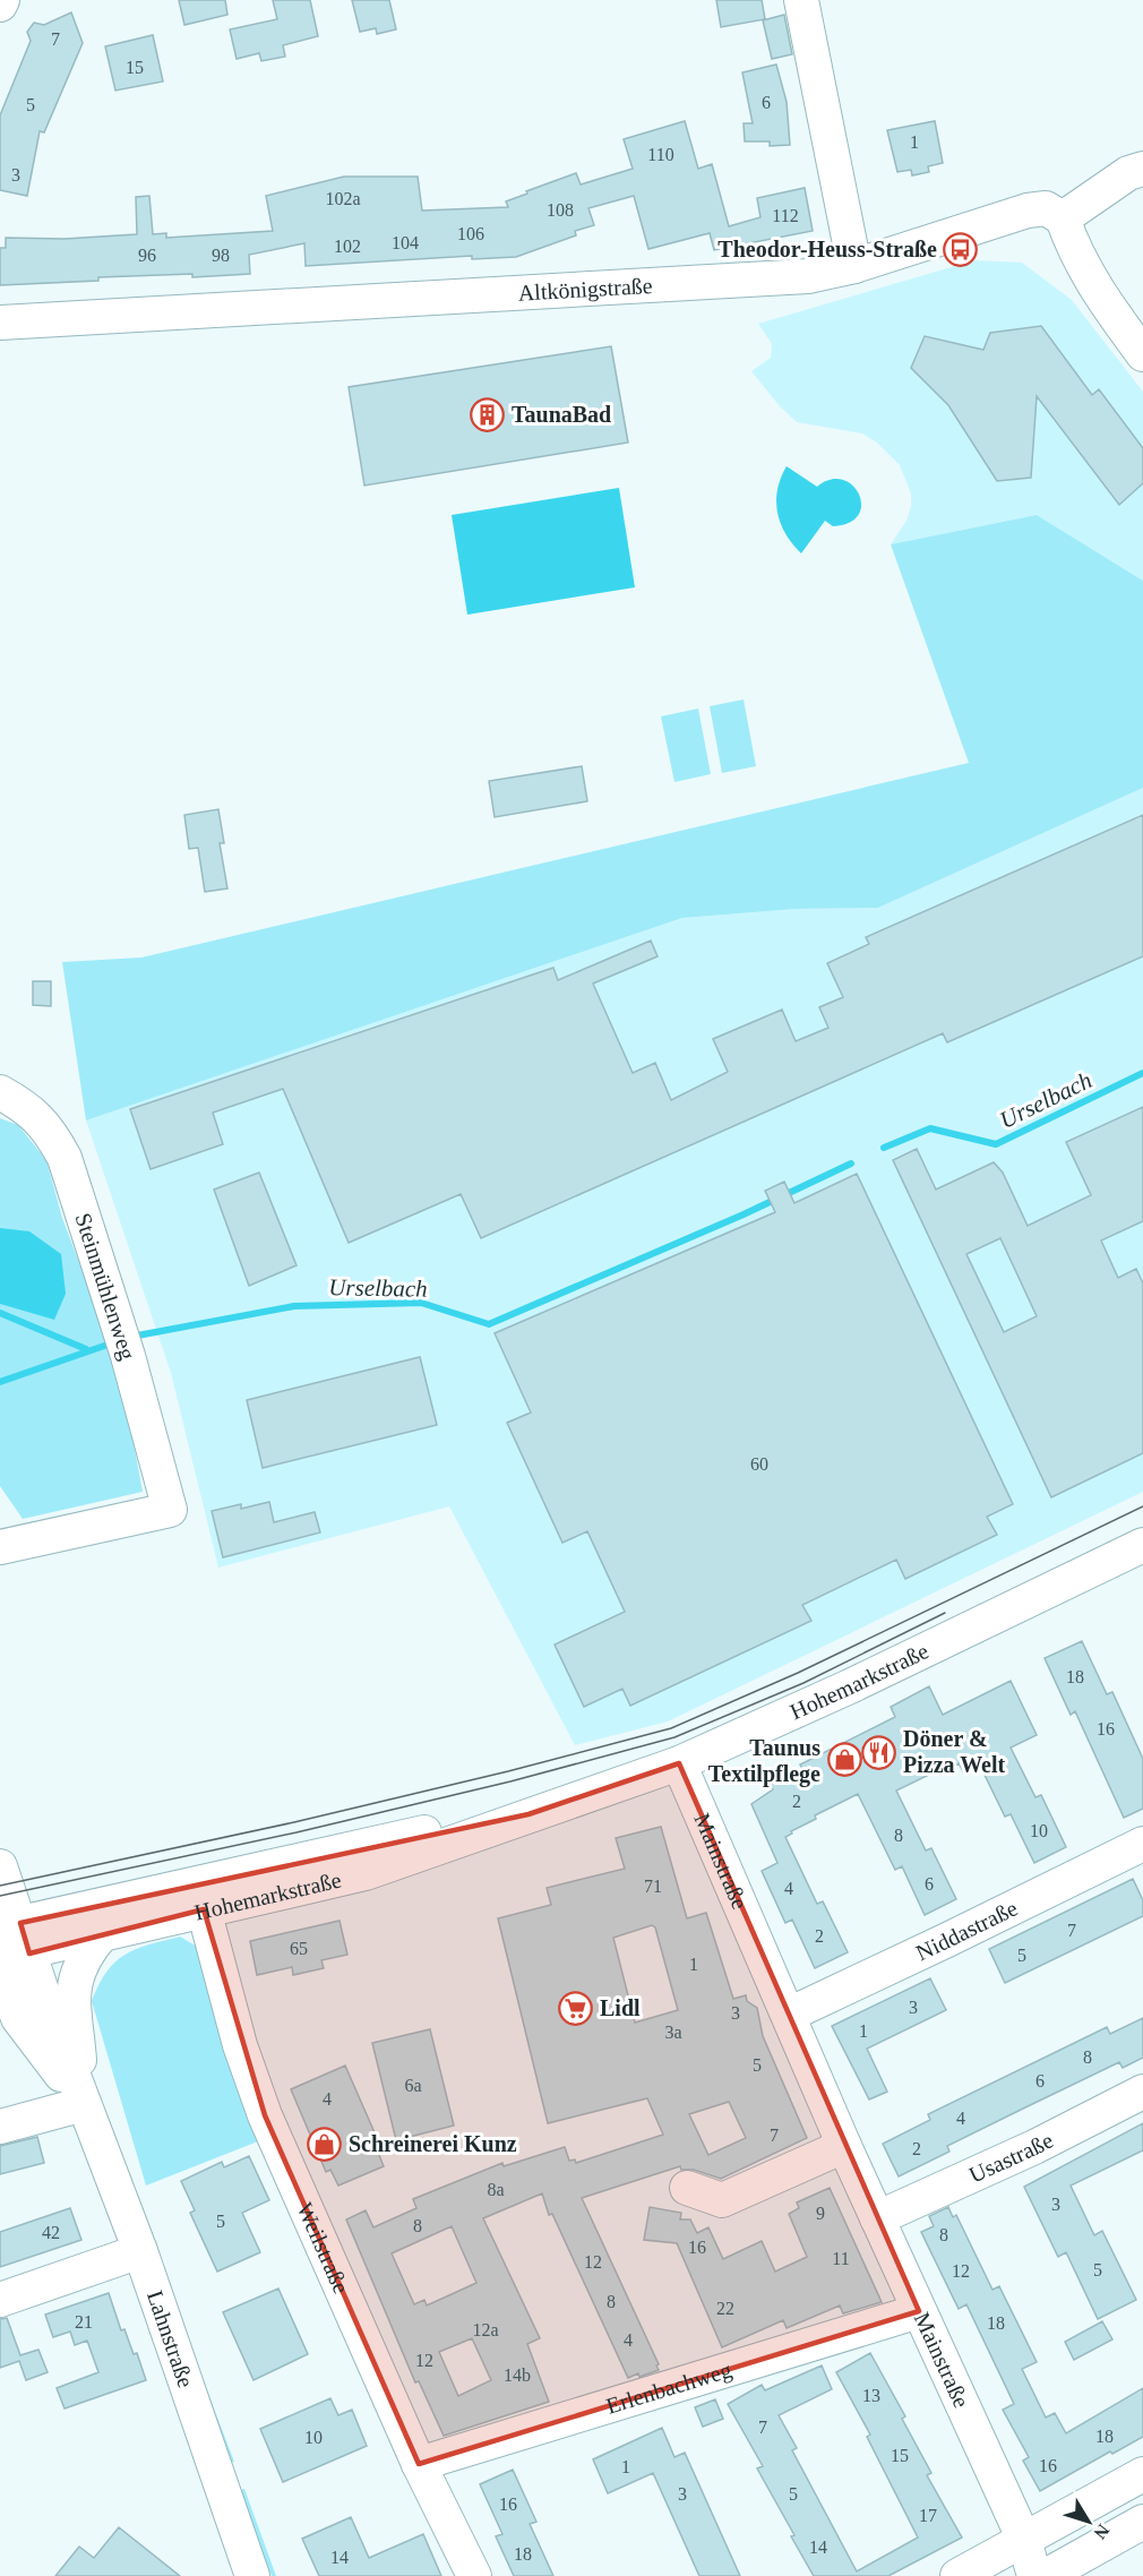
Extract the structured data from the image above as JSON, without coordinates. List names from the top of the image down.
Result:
{
  "streets": {
    "street": [
      "Altkönigstraße",
      "Steinmühlenweg",
      "Hohemarkstraße",
      "Mainstraße",
      "Niddastraße",
      "Usastraße",
      "Weilstraße",
      "Lahnstraße",
      "Erlenbachweg"
    ]
  },
  "crossings": [
    ["Hohemarkstraße", "Mainstraße"],
    ["Hohemarkstraße", "Weilstraße"],
    ["Hohemarkstraße", "Lahnstraße"],
    ["Mainstraße", "Niddastraße"],
    ["Mainstraße", "Usastraße"],
    ["Mainstraße", "Erlenbachweg"],
    ["Weilstraße", "Erlenbachweg"]
  ],
  "water": ["Urselbach"],
  "places": {
    "bus stop": ["Theodor-Heuss-Straße"],
    "building": ["TaunaBad"],
    "restaurant": ["Döner & Pizza Welt"],
    "shop": ["Taunus Textilpflege", "Schreinerei Kunz"],
    "supermarket": ["Lidl"]
  },
  "house_numbers": [
    "7",
    "15",
    "6",
    "5",
    "1",
    "110",
    "3",
    "102a",
    "108",
    "112",
    "106",
    "104",
    "102",
    "96",
    "98",
    "60",
    "18",
    "16",
    "2",
    "10",
    "8",
    "6",
    "71",
    "4",
    "7",
    "2",
    "65",
    "5",
    "1",
    "3",
    "3",
    "1",
    "3a",
    "8",
    "5",
    "6",
    "6a",
    "4",
    "4",
    "7",
    "2",
    "8a",
    "3",
    "9",
    "5",
    "8",
    "42",
    "8",
    "16",
    "11",
    "12",
    "5",
    "12",
    "8",
    "22",
    "21",
    "18",
    "12a",
    "4",
    "12",
    "14b",
    "13",
    "7",
    "18",
    "10",
    "15",
    "16",
    "1",
    "3",
    "5",
    "16",
    "17",
    "14",
    "18",
    "14"
  ],
  "north": "bottom right"
}
